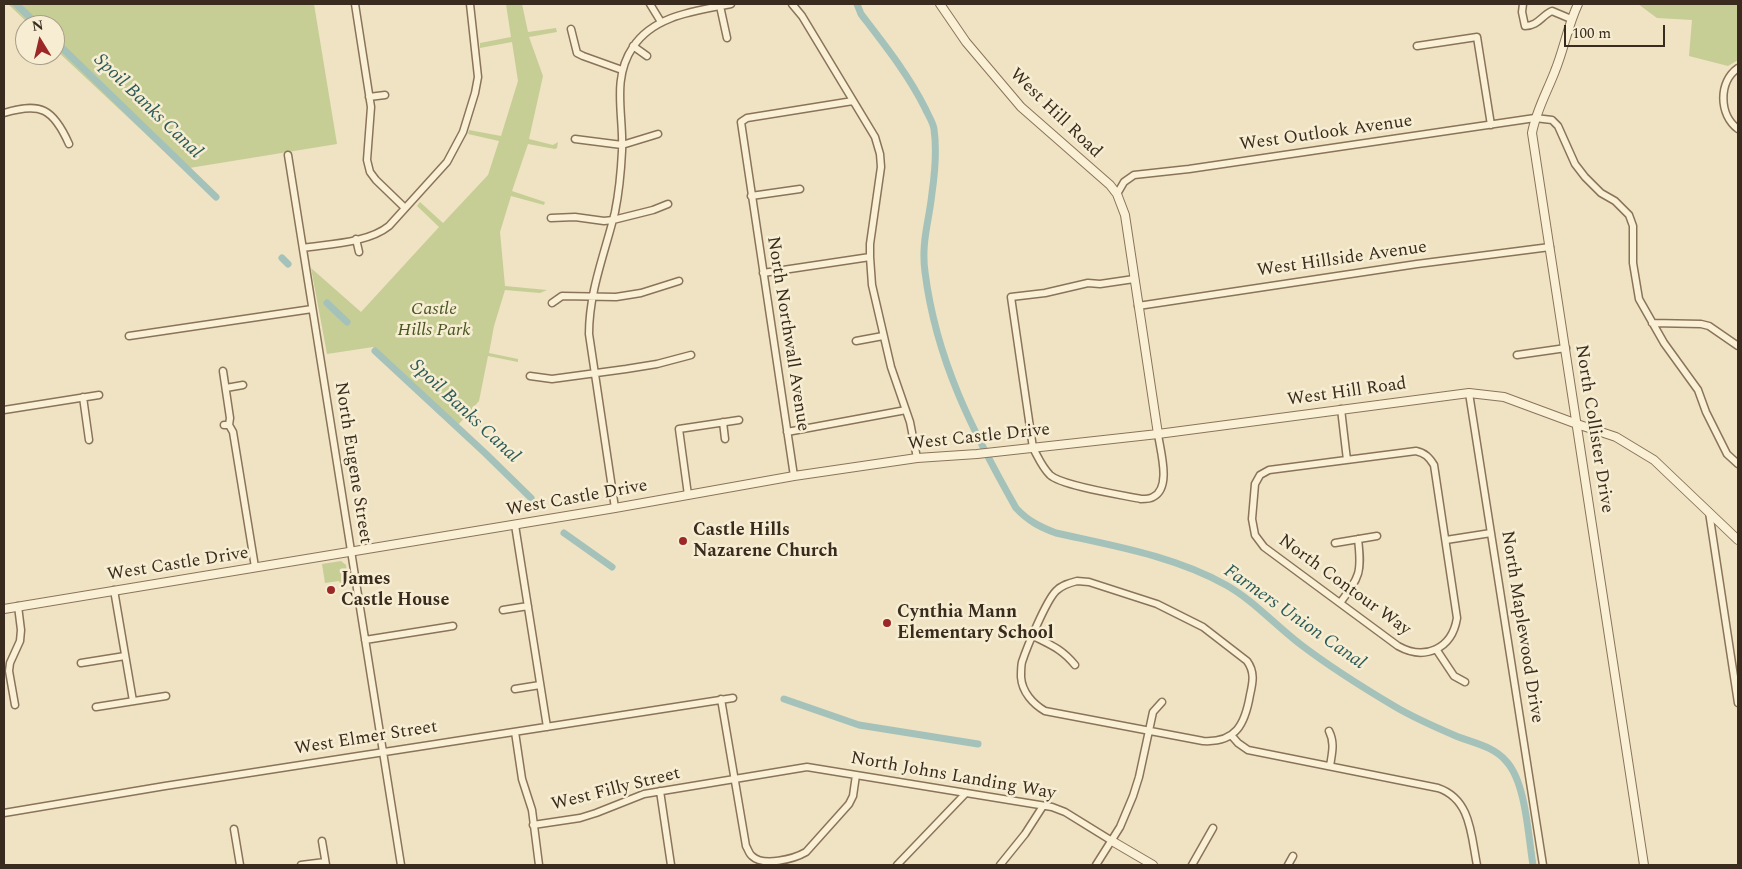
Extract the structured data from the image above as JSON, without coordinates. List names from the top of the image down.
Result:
{
  "streets": {
    "street": [
      "West Hill Road",
      "West Outlook Avenue",
      "West Hillside Avenue",
      "North Northwall Avenue",
      "North Collister Drive",
      "West Castle Drive",
      "North Eugene Street",
      "North Contour Way",
      "North Maplewood Drive",
      "West Elmer Street",
      "North Johns Landing Way",
      "West Filly Street"
    ]
  },
  "crossings": [
    ["West Hill Road", "West Outlook Avenue"],
    ["West Hill Road", "West Hillside Avenue"],
    ["West Hill Road", "North Collister Drive"],
    ["West Hill Road", "West Castle Drive"],
    ["West Hill Road", "North Maplewood Drive"],
    ["West Outlook Avenue", "North Collister Drive"],
    ["West Hillside Avenue", "North Collister Drive"],
    ["North Northwall Avenue", "West Castle Drive"],
    ["West Castle Drive", "North Eugene Street"],
    ["North Eugene Street", "West Elmer Street"],
    ["North Johns Landing Way", "West Filly Street"]
  ],
  "water": ["Spoil Banks Canal", "Farmers Union Canal"],
  "parks": ["Castle Hills Park"],
  "places": ["Castle Hills Nazarene Church", "James Castle House", "Cynthia Mann Elementary School"],
  "scale_bar": "100 m",
  "north": "top"
}
